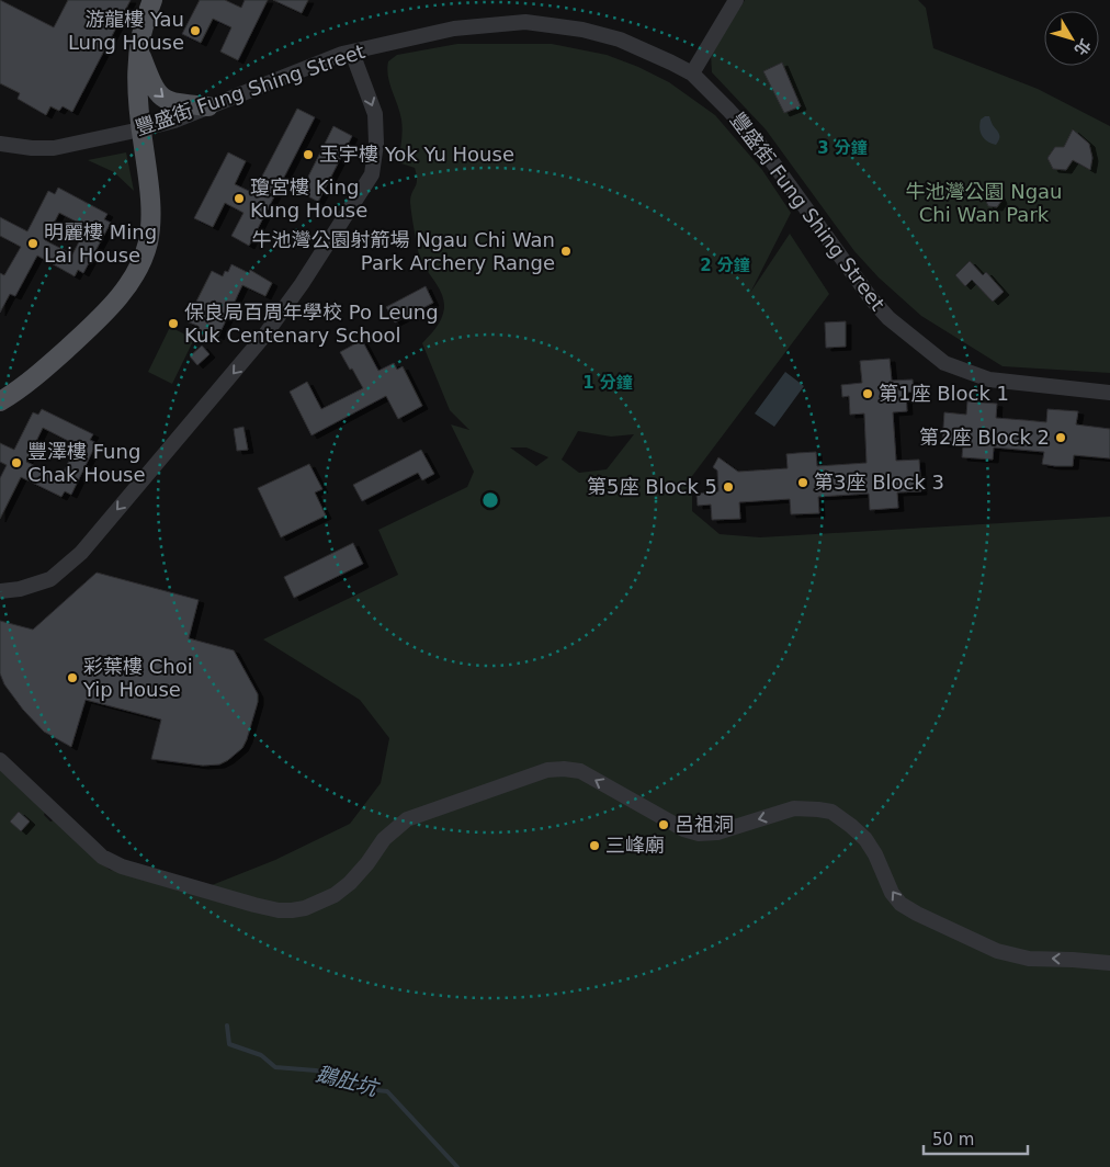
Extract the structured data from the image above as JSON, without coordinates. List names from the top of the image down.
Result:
{
  "streets": {
    "street": ["豐盛街 Fung Shing Street"]
  },
  "water": ["鵝肚坑"],
  "parks": ["牛池灣公園 Ngau Chi Wan Park"],
  "places": [
    "游龍樓 Yau Lung House",
    "玉宇樓 Yok Yu House",
    "瓊宮樓 King Kung House",
    "明麗樓 Ming Lai House",
    "牛池灣公園射箭場 Ngau Chi Wan Park Archery Range",
    "保良局百周年學校 Po Leung Kuk Centenary School",
    "第1座 Block 1",
    "第2座 Block 2",
    "豐澤樓 Fung Chak House",
    "第3座 Block 3",
    "第5座 Block 5",
    "彩葉樓 Choi Yip House",
    "呂祖洞",
    "三峰廟"
  ],
  "scale_bar": "50 m",
  "north": "bottom right",
  "rings": ["3 分鐘", "2 分鐘", "1 分鐘"]
}
